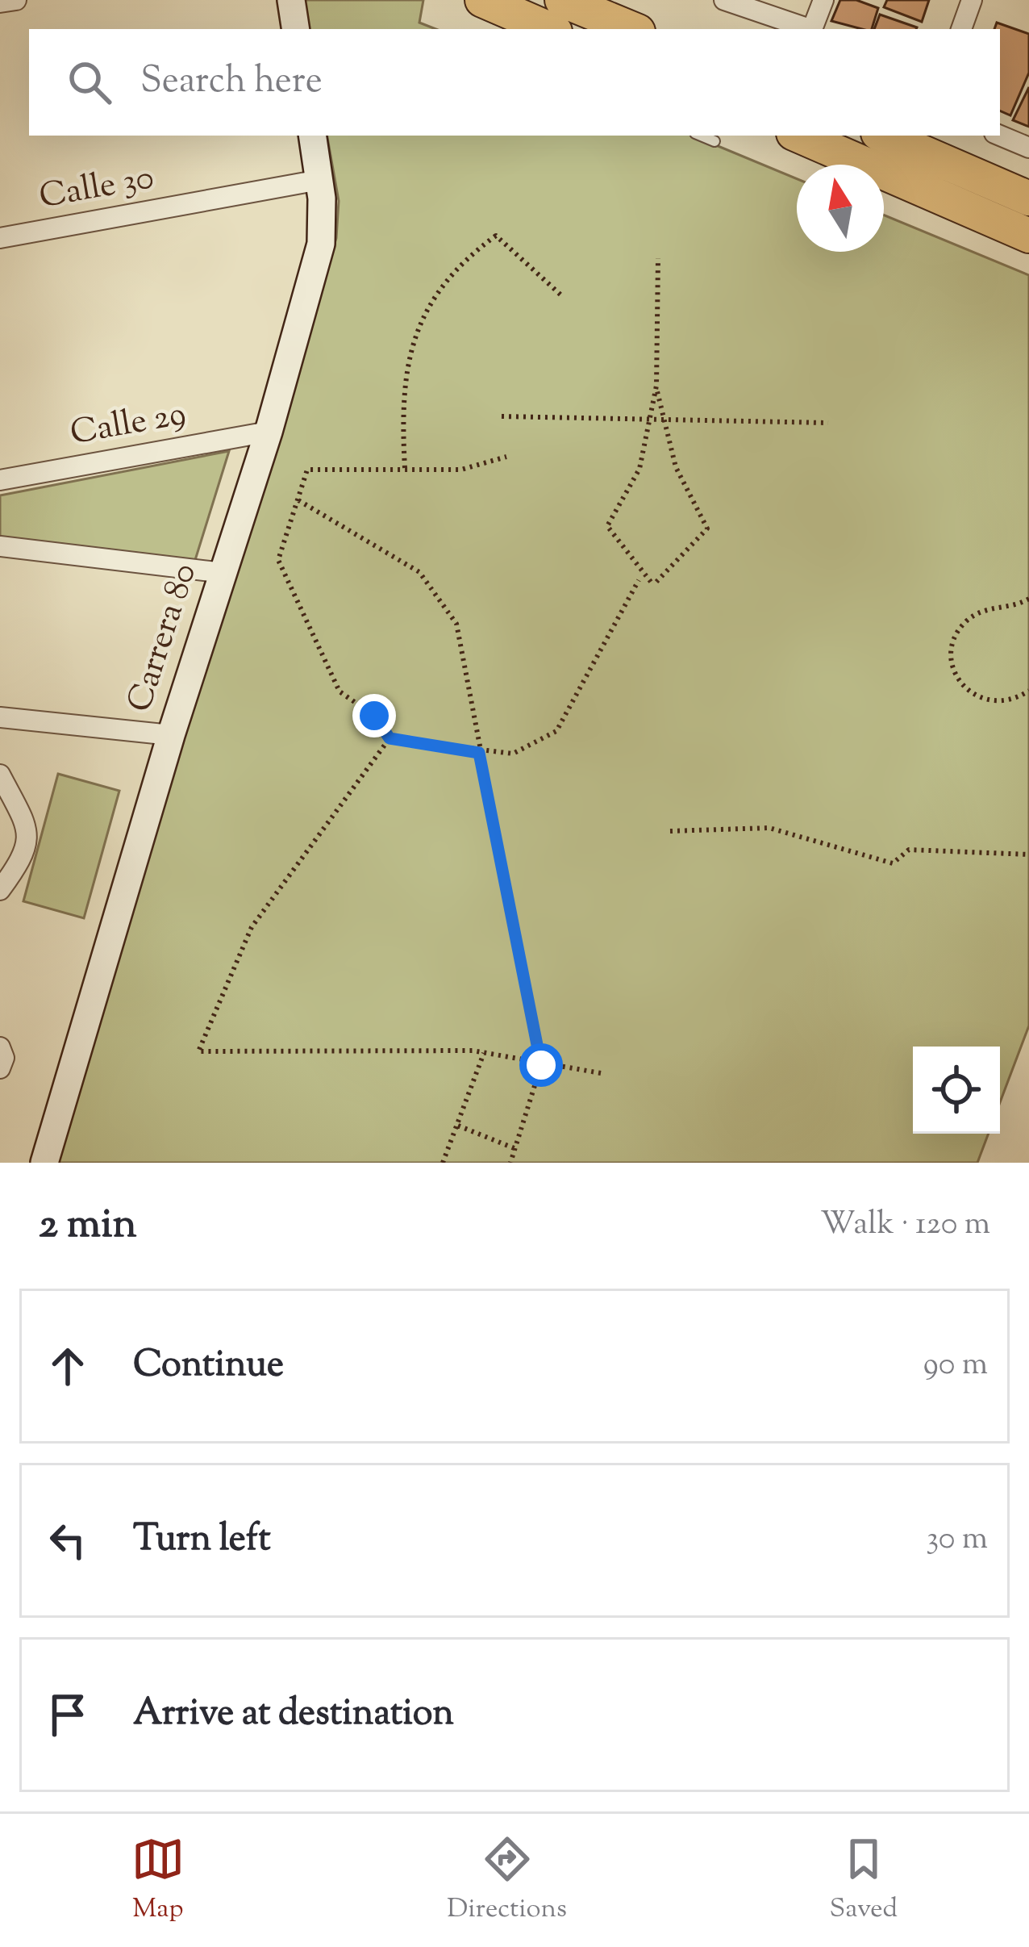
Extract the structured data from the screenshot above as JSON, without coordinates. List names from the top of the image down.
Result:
{
  "streets": {
    "street": ["Calle 30", "Calle 29", "Carrera 80"]
  },
  "crossings": [
    ["Calle 30", "Carrera 80"],
    ["Calle 29", "Carrera 80"]
  ],
  "north": "top",
  "page": {
    "search": "Search here",
    "heading": ["2 min", "Walk · 120 m"],
    "list": [
      ["Continue", "90 m"],
      ["Turn left", "30 m"],
      "Arrive at destination"
    ],
    "nav": ["Map", "Directions", "Saved"]
  }
}
